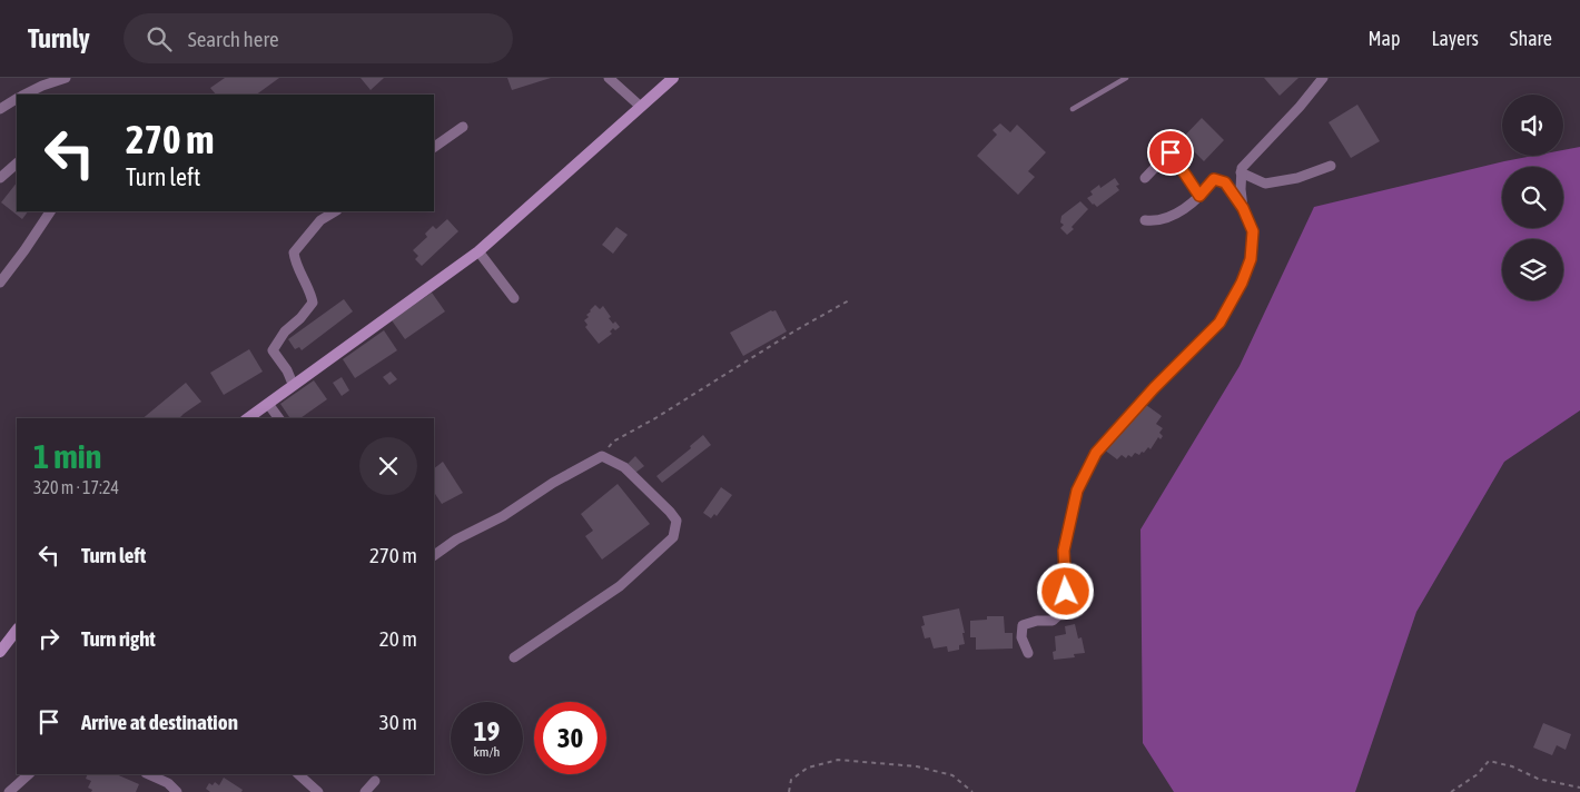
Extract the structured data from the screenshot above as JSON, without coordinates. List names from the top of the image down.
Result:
{
  "page": {
    "header": "Turnly",
    "search": "Search here",
    "nav": ["Map", "Layers", "Share"],
    "turn": ["270 m", "Turn left"],
    "heading": ["1 min", "320 m · 17:24"],
    "list": [
      {
        "name": "Turn left",
        "value": "270 m"
      },
      {
        "name": "Turn right",
        "value": "20 m"
      },
      {
        "name": "Arrive at destination",
        "value": "30 m"
      }
    ],
    "speed": "19 km/h",
    "limit": "30"
  }
}
